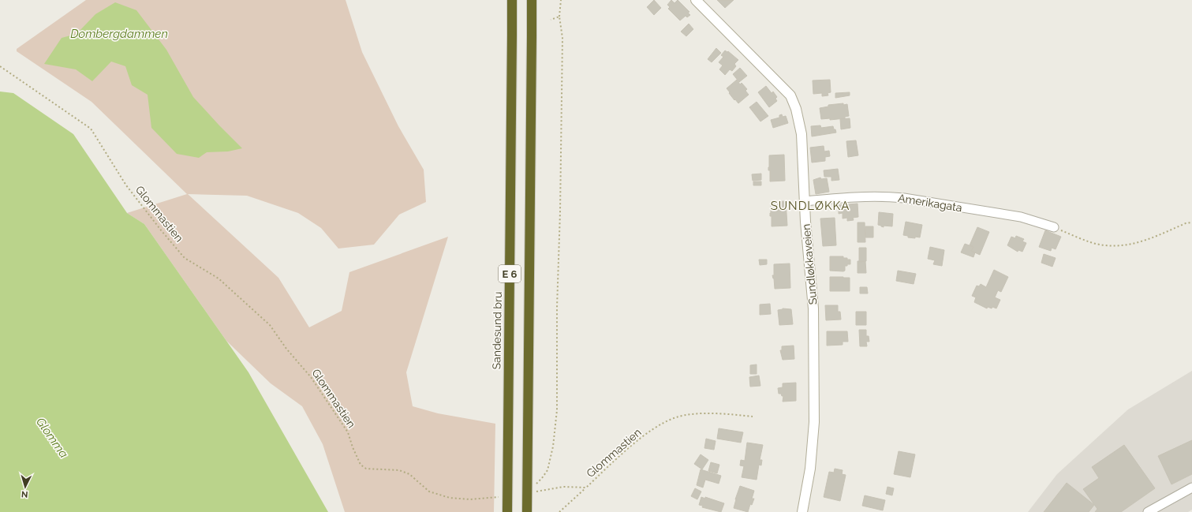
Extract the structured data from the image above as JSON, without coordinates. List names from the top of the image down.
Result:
{
  "streets": {
    "highway": ["E 6", "Sandesund bru"],
    "main road": ["Sundløkkaveien"],
    "street": ["Amerikagata"],
    "path": ["Glommastien"]
  },
  "crossings": [
    ["Amerikagata", "Sundløkkaveien"]
  ],
  "districts": ["SUNDLØKKA"],
  "water": ["Dombergdammen", "Glomma"],
  "north": "bottom"
}
